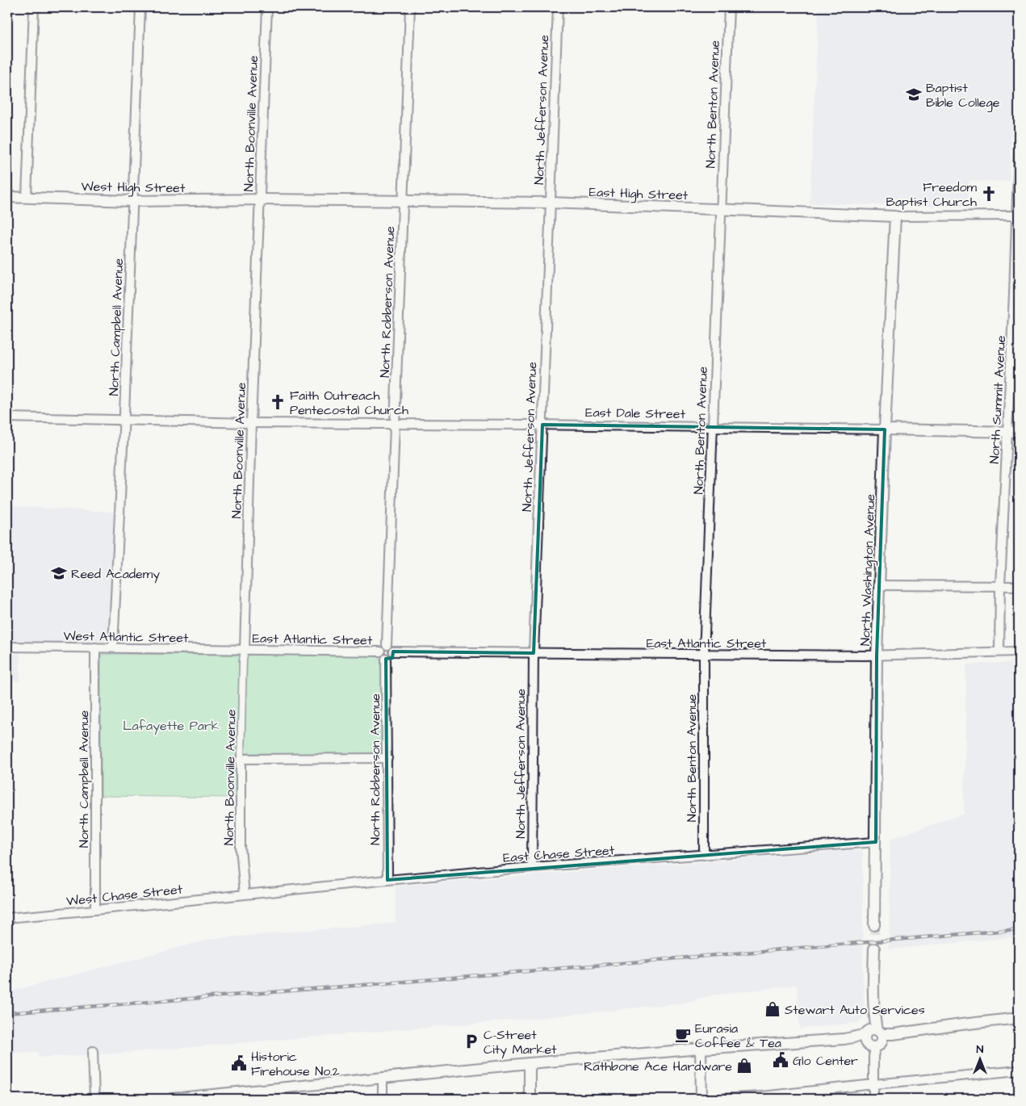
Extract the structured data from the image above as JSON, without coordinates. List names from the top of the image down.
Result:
{
  "streets": {
    "street": [
      "North Benton Avenue",
      "North Jefferson Avenue",
      "North Boonville Avenue",
      "West High Street",
      "East High Street",
      "North Robberson Avenue",
      "North Campbell Avenue",
      "North Summit Avenue",
      "East Dale Street",
      "North Washington Avenue",
      "West Atlantic Street",
      "East Atlantic Street",
      "East Chase Street",
      "West Chase Street"
    ]
  },
  "crossings": [
    ["North Benton Avenue", "East High Street"],
    ["North Benton Avenue", "East Dale Street"],
    ["North Benton Avenue", "East Atlantic Street"],
    ["North Benton Avenue", "East Chase Street"],
    ["North Jefferson Avenue", "East High Street"],
    ["North Jefferson Avenue", "East Dale Street"],
    ["North Jefferson Avenue", "East Atlantic Street"],
    ["North Jefferson Avenue", "East Chase Street"],
    ["North Boonville Avenue", "West High Street"],
    ["North Boonville Avenue", "East High Street"],
    ["North Boonville Avenue", "East Dale Street"],
    ["North Boonville Avenue", "West Atlantic Street"],
    ["North Boonville Avenue", "East Atlantic Street"],
    ["North Boonville Avenue", "East Chase Street"],
    ["North Boonville Avenue", "West Chase Street"],
    ["West High Street", "East High Street"],
    ["West High Street", "North Campbell Avenue"],
    ["East High Street", "North Robberson Avenue"],
    ["East High Street", "North Summit Avenue"],
    ["East High Street", "North Washington Avenue"],
    ["North Robberson Avenue", "East Dale Street"],
    ["North Robberson Avenue", "East Atlantic Street"],
    ["North Robberson Avenue", "East Chase Street"],
    ["North Campbell Avenue", "East Dale Street"],
    ["North Campbell Avenue", "West Atlantic Street"],
    ["North Campbell Avenue", "West Chase Street"],
    ["North Summit Avenue", "East Dale Street"],
    ["North Summit Avenue", "East Atlantic Street"],
    ["East Dale Street", "North Washington Avenue"],
    ["North Washington Avenue", "East Atlantic Street"],
    ["North Washington Avenue", "East Chase Street"],
    ["West Atlantic Street", "East Atlantic Street"],
    ["East Chase Street", "West Chase Street"]
  ],
  "parks": ["Lafayette Park"],
  "places": {
    "school or university": ["Baptist Bible College", "Reed Academy"],
    "church": ["Freedom Baptist Church", "Faith Outreach Pentecostal Church"],
    "shop": ["Stewart Auto Services", "Rathbone Ace Hardware"],
    "cafe": ["Eurasia Coffee & Tea"],
    "parking": ["C-Street City Market"],
    "public building": ["Glo Center", "Historic Firehouse No.2"]
  },
  "north": "top"
}
